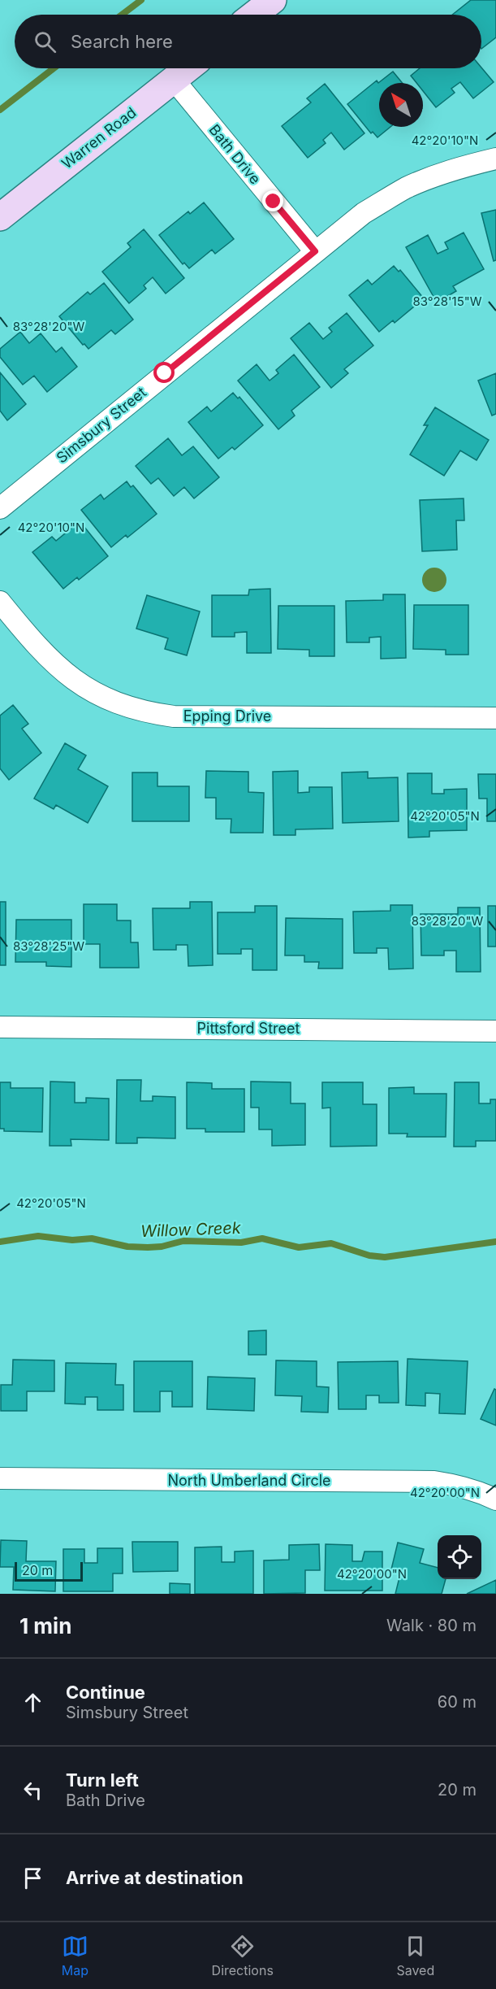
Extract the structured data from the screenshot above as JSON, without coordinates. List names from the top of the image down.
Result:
{
  "streets": {
    "main road": ["Warren Road"],
    "street": [
      "Bath Drive",
      "Simsbury Street",
      "Epping Drive",
      "Pittsford Street",
      "North Umberland Circle"
    ]
  },
  "crossings": [
    ["Warren Road", "Bath Drive"],
    ["Bath Drive", "Simsbury Street"]
  ],
  "water": ["Willow Creek"],
  "scale_bar": "20 m",
  "north": "top left",
  "page": {
    "search": "Search here",
    "scale": "20 m",
    "heading": ["1 min", "Walk · 80 m"],
    "list": [
      ["Continue", "Simsbury Street", "60 m"],
      ["Turn left", "Bath Drive", "20 m"],
      "Arrive at destination"
    ],
    "nav": ["Map", "Directions", "Saved"]
  },
  "coordinates": [
    "42°20'10\"N",
    "83°28'15\"W",
    "83°28'20\"W",
    "42°20'05\"N",
    "83°28'25\"W",
    "42°20'00\"N"
  ]
}
